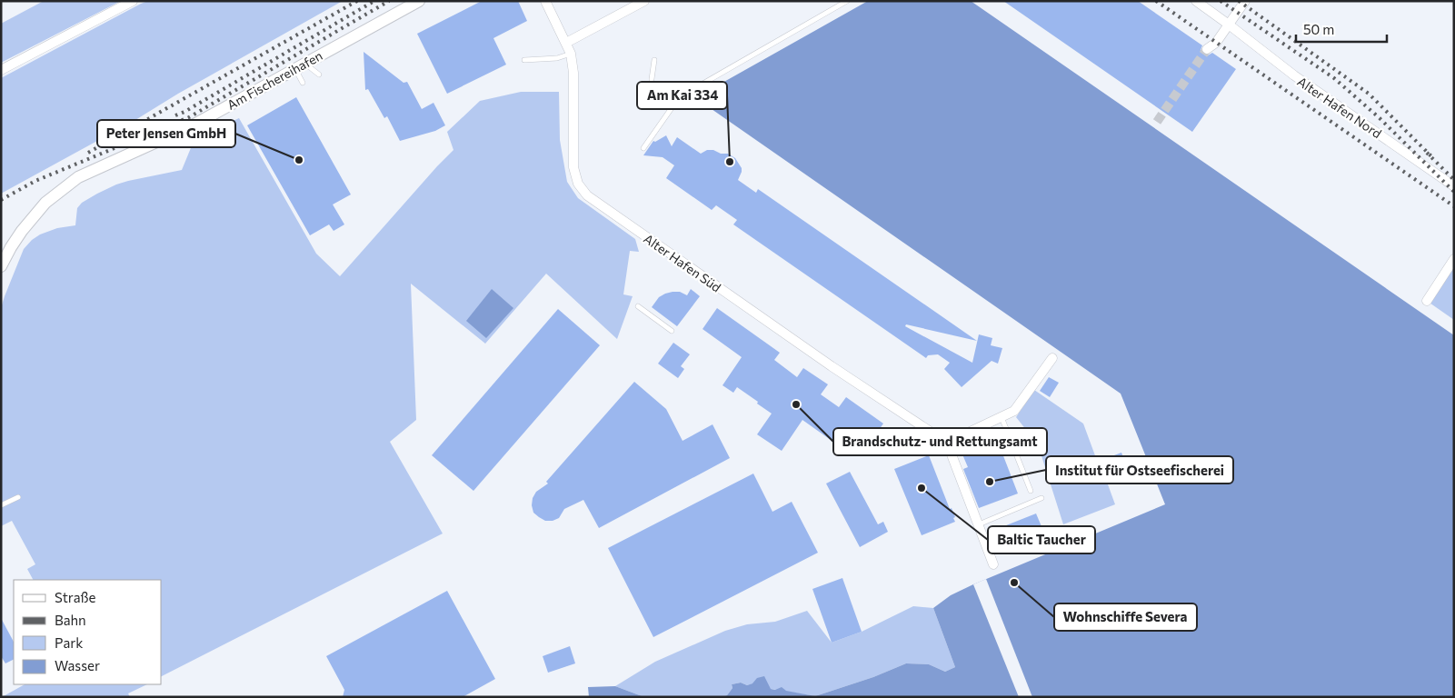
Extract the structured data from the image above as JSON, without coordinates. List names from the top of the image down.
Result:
{
  "streets": {
    "street": ["Am Fischereihafen", "Alter Hafen Nord", "Alter Hafen Süd"]
  },
  "places": [
    "Peter Jensen GmbH",
    "Am Kai 334",
    "Brandschutz- und Rettungsamt",
    "Institut für Ostseefischerei",
    "Baltic Taucher",
    "Wohnschiffe Severa"
  ],
  "legend": [
    "Straße",
    "Bahn",
    "Park",
    "Wasser"
  ],
  "scale_bar": "50 m"
}
